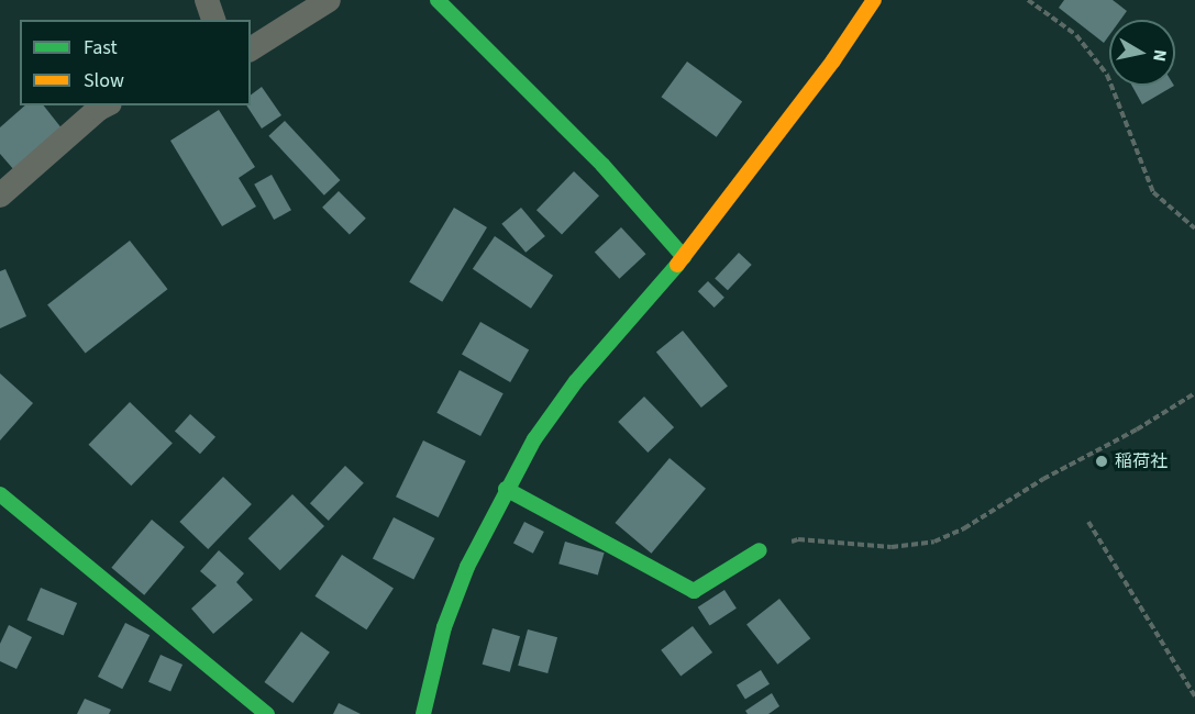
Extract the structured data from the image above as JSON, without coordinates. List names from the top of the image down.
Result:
{
  "places": ["稲荷社"],
  "legend": ["Fast", "Slow"],
  "north": "right"
}
